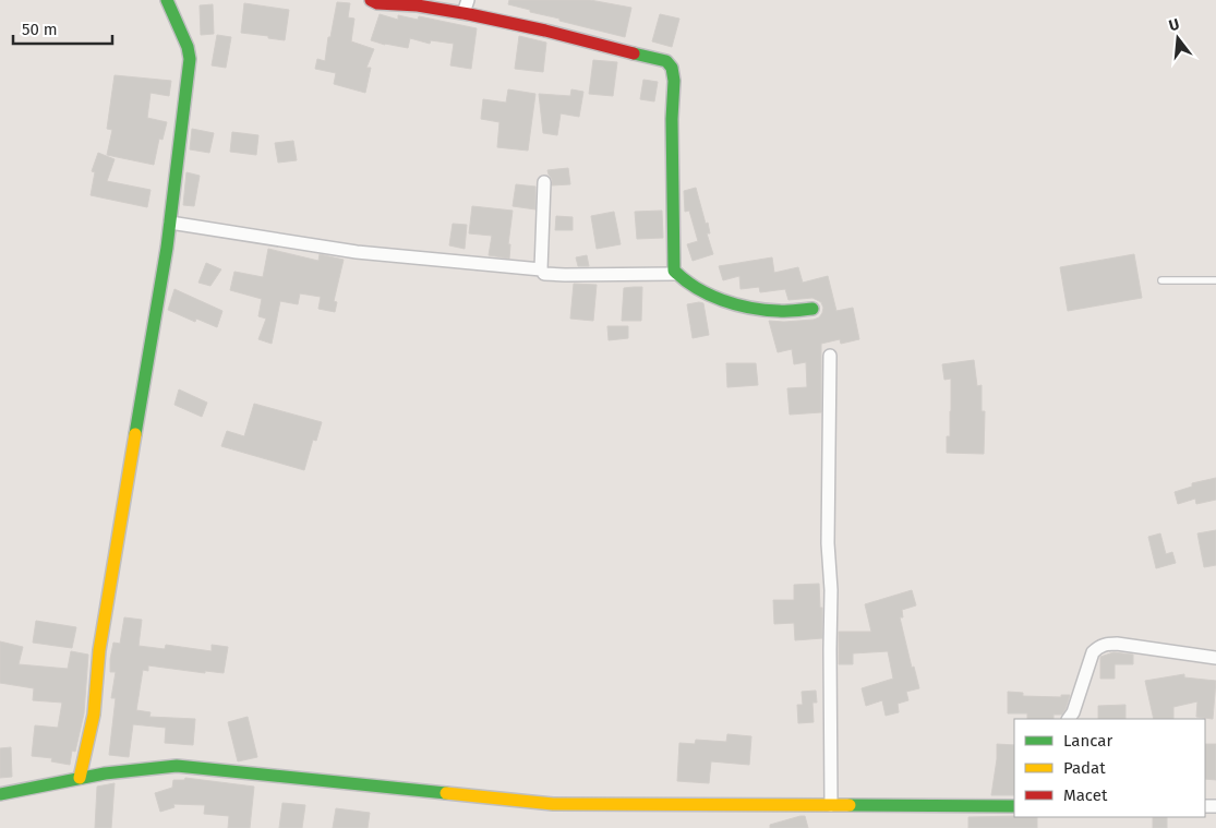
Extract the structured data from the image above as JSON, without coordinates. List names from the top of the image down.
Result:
{
  "legend": ["Lancar", "Padat", "Macet"],
  "scale_bar": "50 m",
  "north": "top"
}
